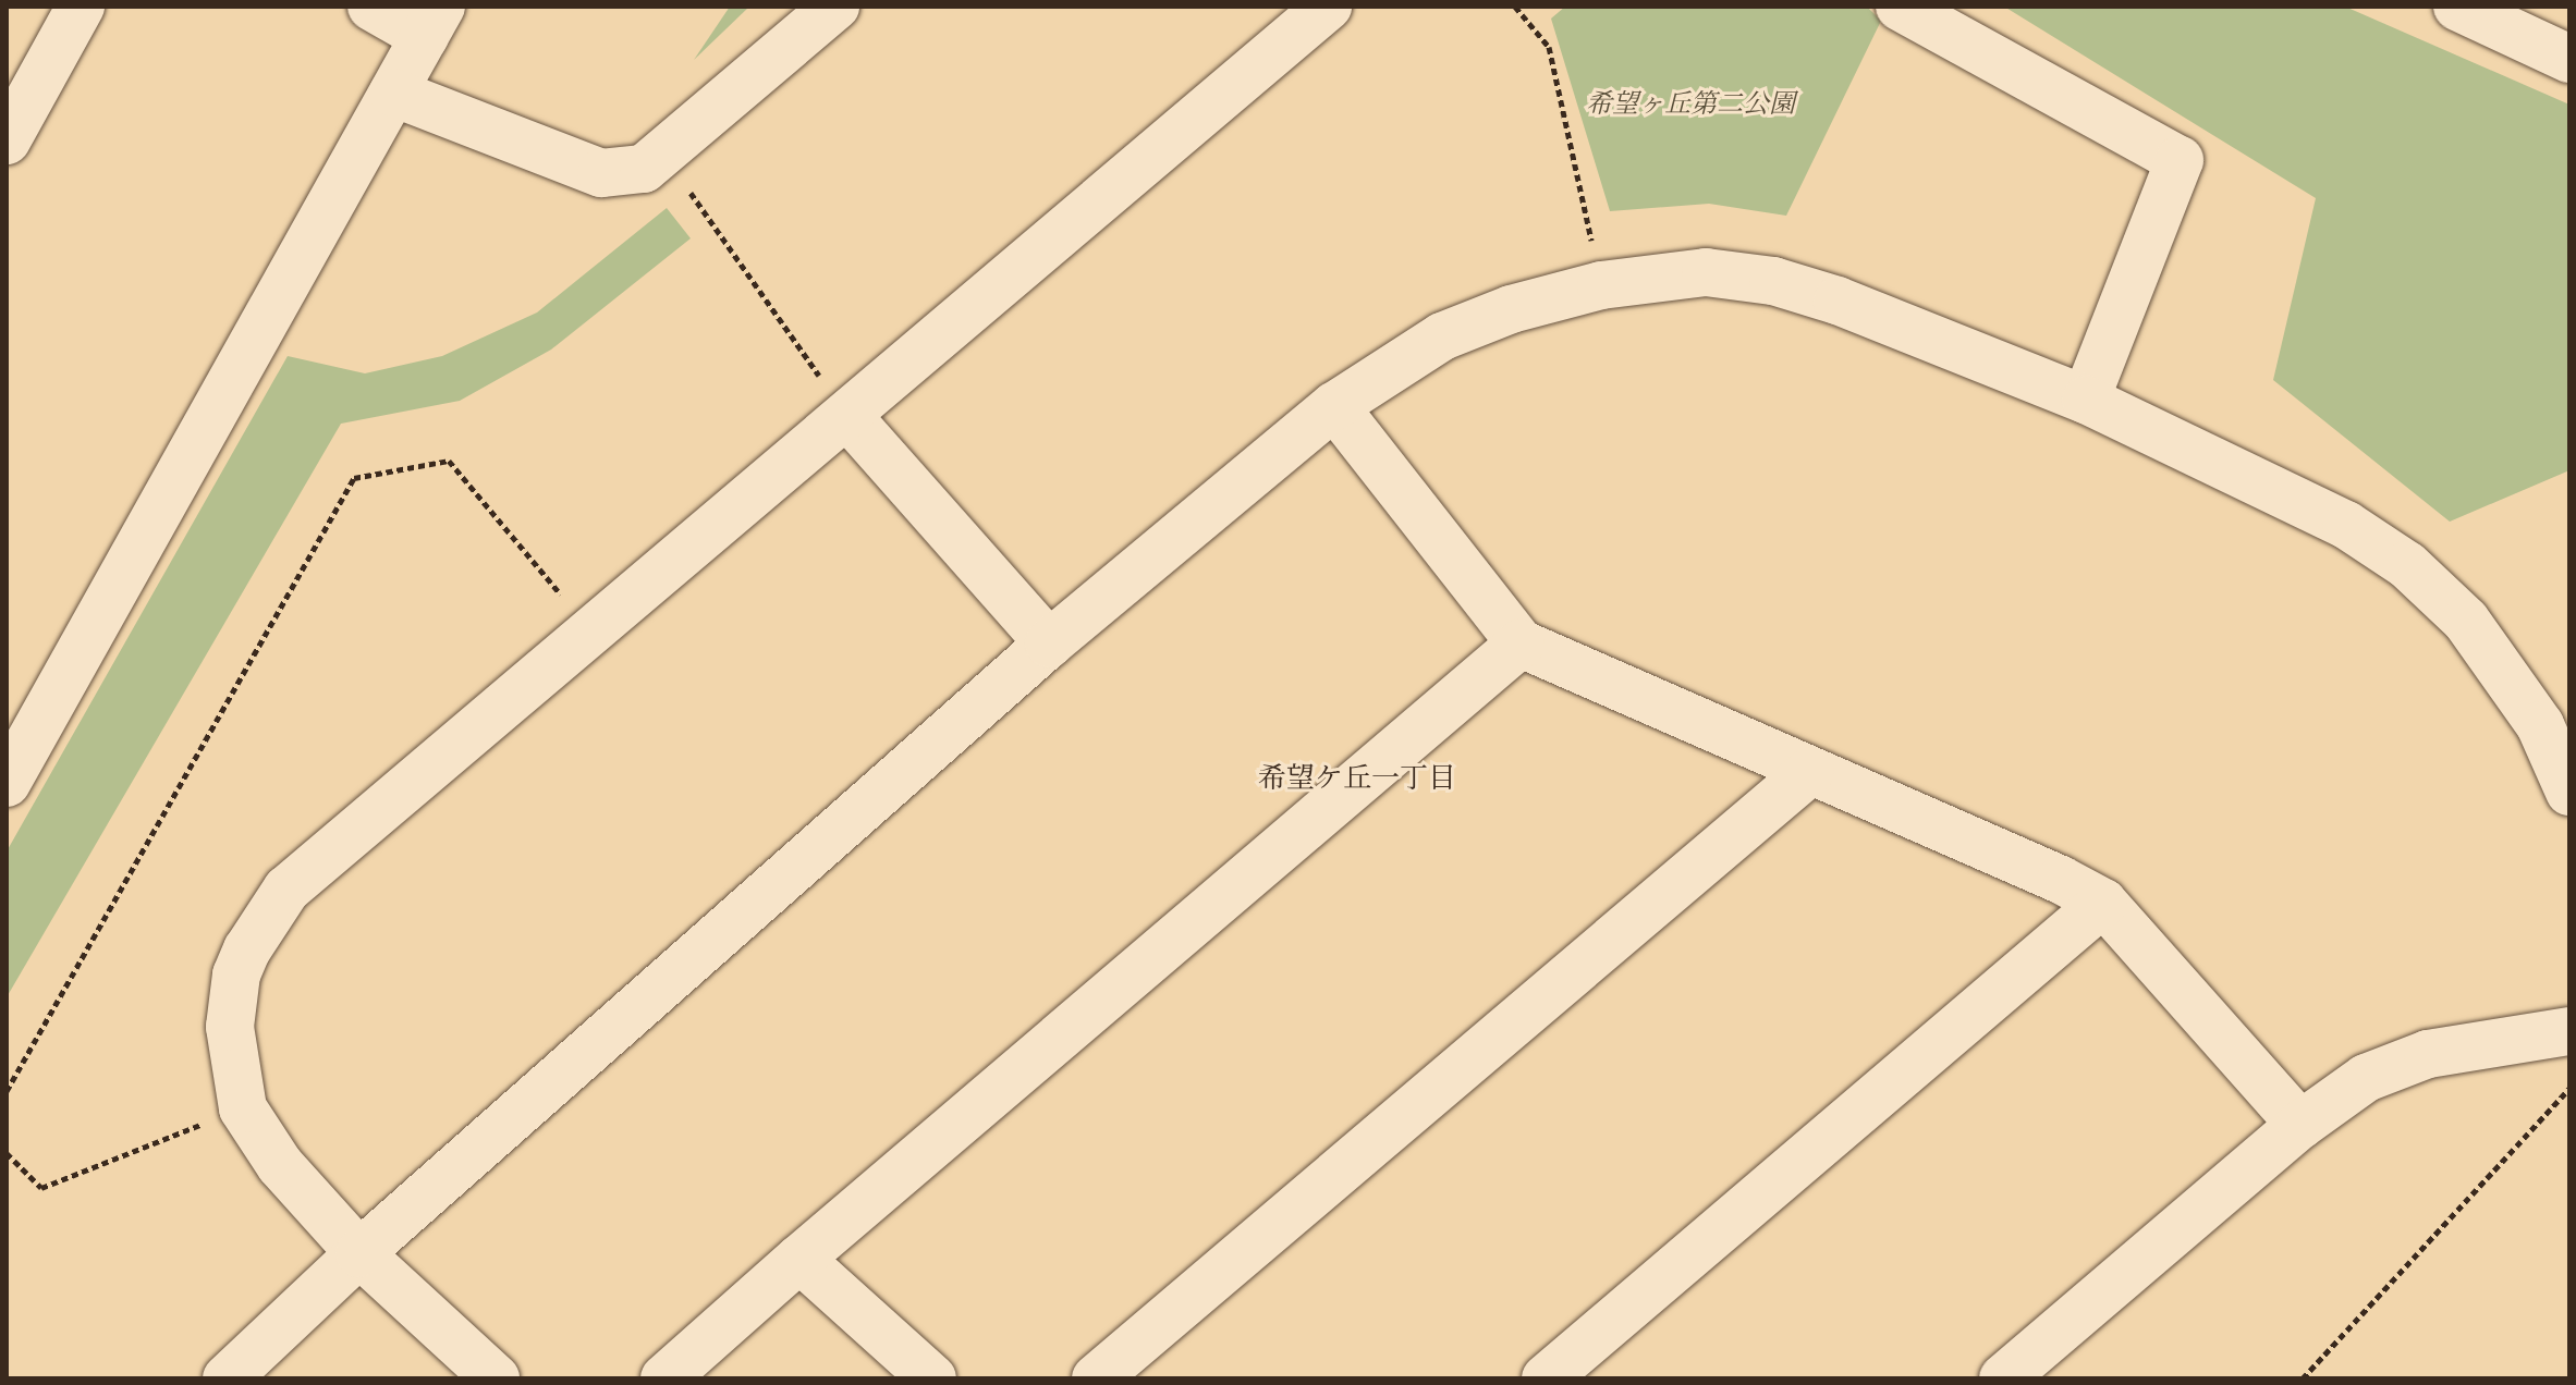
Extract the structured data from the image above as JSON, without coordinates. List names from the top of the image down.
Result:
{
  "districts": ["希望ケ丘一丁目"],
  "parks": ["希望ヶ丘第二公園"]
}
